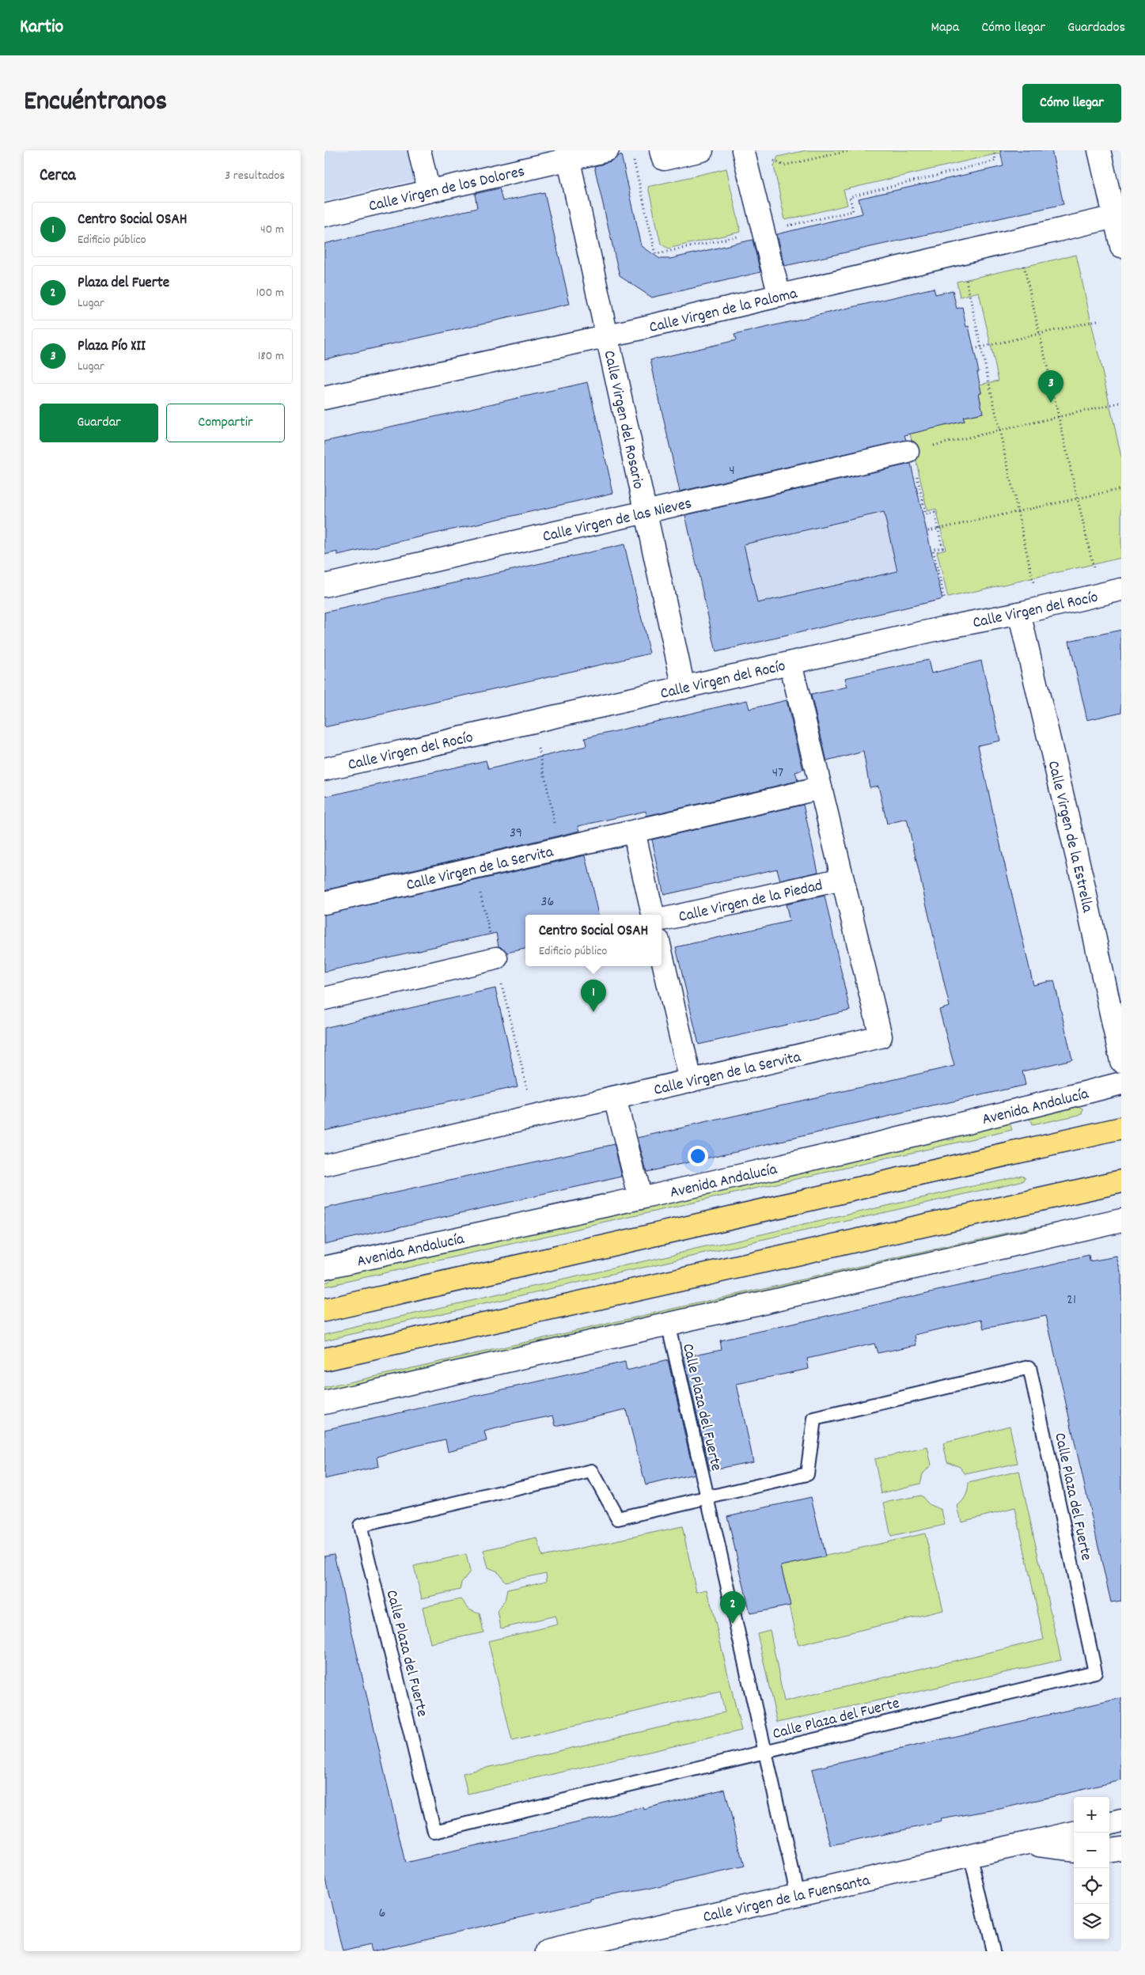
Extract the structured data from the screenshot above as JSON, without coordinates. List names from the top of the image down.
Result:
{
  "streets": {
    "street": [
      "Calle Virgen de los Dolores",
      "Calle Virgen de la Paloma",
      "Calle Virgen del Rosario",
      "Calle Virgen de las Nieves",
      "Calle Virgen del Rocío",
      "Calle Virgen de la Estrella",
      "Calle Virgen de la Servita",
      "Calle Virgen de la Piedad",
      "Avenida Andalucía",
      "Calle Virgen de la Fuensanta"
    ],
    "lane": ["Calle Plaza del Fuerte"]
  },
  "crossings": [
    ["Calle Virgen de los Dolores", "Calle Virgen del Rosario"],
    ["Calle Virgen de la Paloma", "Calle Virgen del Rosario"],
    ["Calle Virgen del Rosario", "Calle Virgen de las Nieves"],
    ["Calle Virgen del Rosario", "Calle Virgen del Rocío"],
    ["Calle Virgen del Rocío", "Calle Virgen de la Estrella"],
    ["Calle Virgen del Rocío", "Calle Virgen de la Servita"],
    ["Calle Virgen de la Servita", "Calle Virgen de la Piedad"],
    ["Calle Plaza del Fuerte", "Calle Virgen de la Fuensanta"]
  ],
  "house_numbers": [
    "4",
    "47",
    "39",
    "36",
    "21",
    "6"
  ],
  "page": {
    "header": "Kartio",
    "nav": ["Mapa", "Cómo llegar", "Guardados"],
    "title": "Encuéntranos",
    "buttons": [
      "Cómo llegar",
      ["Guardar", "Compartir"]
    ],
    "heading": ["Cerca", "3 resultados"],
    "list": [
      {
        "mark": "1",
        "name": "Centro Social OSAH",
        "note": "Edificio público",
        "value": "40 m"
      },
      {
        "mark": "2",
        "name": "Plaza del Fuerte",
        "note": "Lugar",
        "value": "100 m"
      },
      {
        "mark": "3",
        "name": "Plaza Pío XII",
        "note": "Lugar",
        "value": "180 m"
      }
    ],
    "pins": ["3", "1", "2"],
    "popup": ["Centro Social OSAH", "Edificio público"],
    "map_buttons": ["+", "−"]
  }
}
